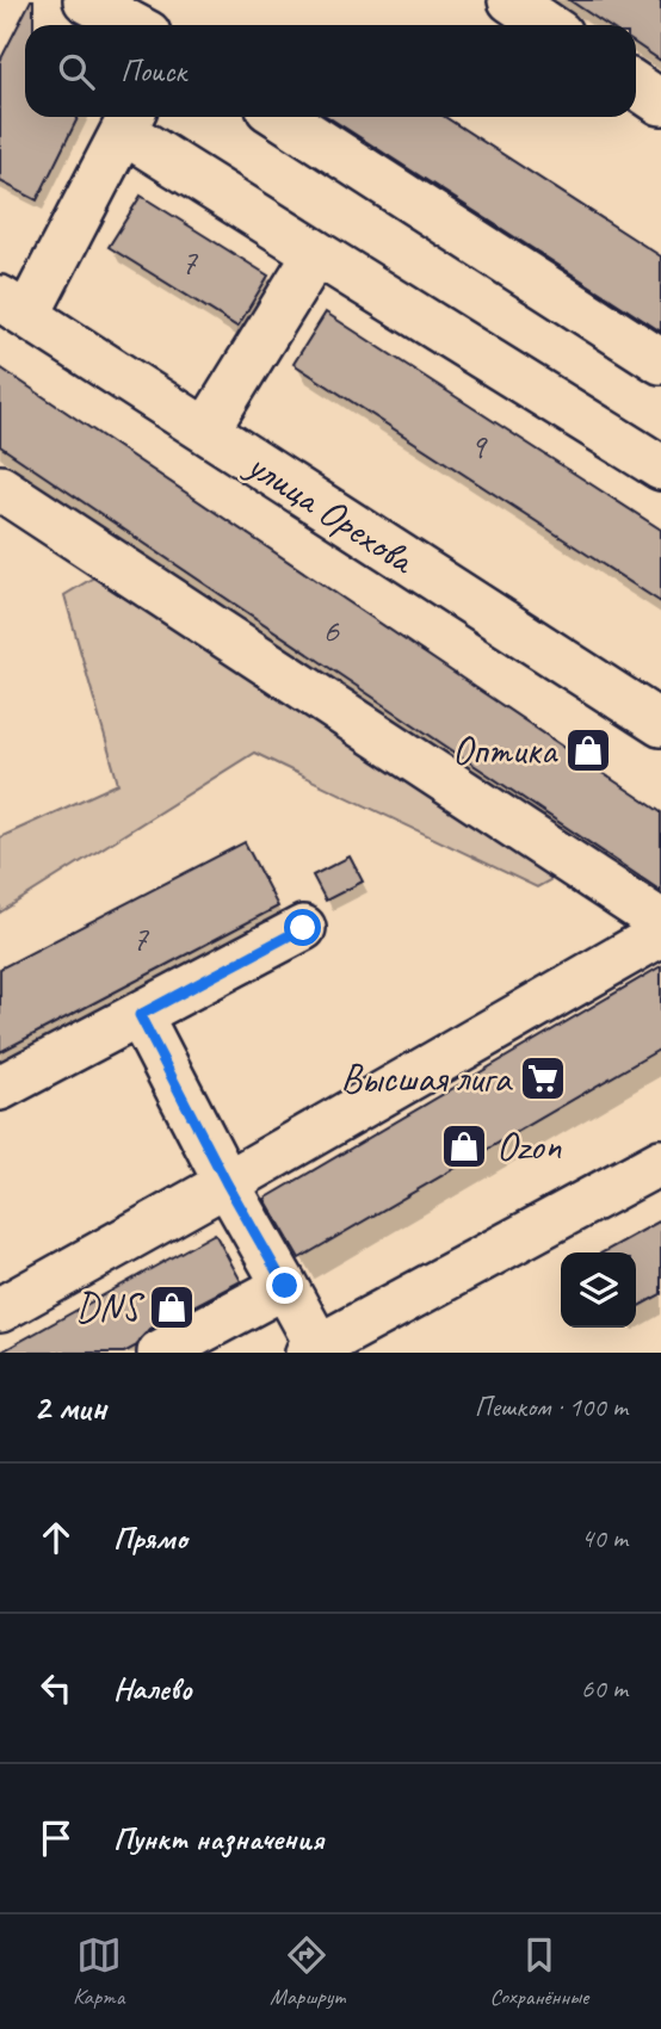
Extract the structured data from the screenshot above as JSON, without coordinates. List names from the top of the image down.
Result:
{
  "streets": {
    "street": ["улица Орехова"]
  },
  "places": {
    "shop": ["Оптика", "Ozon", "DNS"],
    "supermarket": ["Высшая лига"]
  },
  "house_numbers": [
    "7",
    "9",
    "6",
    "7"
  ],
  "page": {
    "search": "Поиск",
    "heading": ["2 мин", "Пешком · 100 m"],
    "list": [
      ["Прямо", "40 m"],
      ["Налево", "60 m"],
      "Пункт назначения"
    ],
    "nav": ["Карта", "Маршрут", "Сохранённые"]
  }
}
